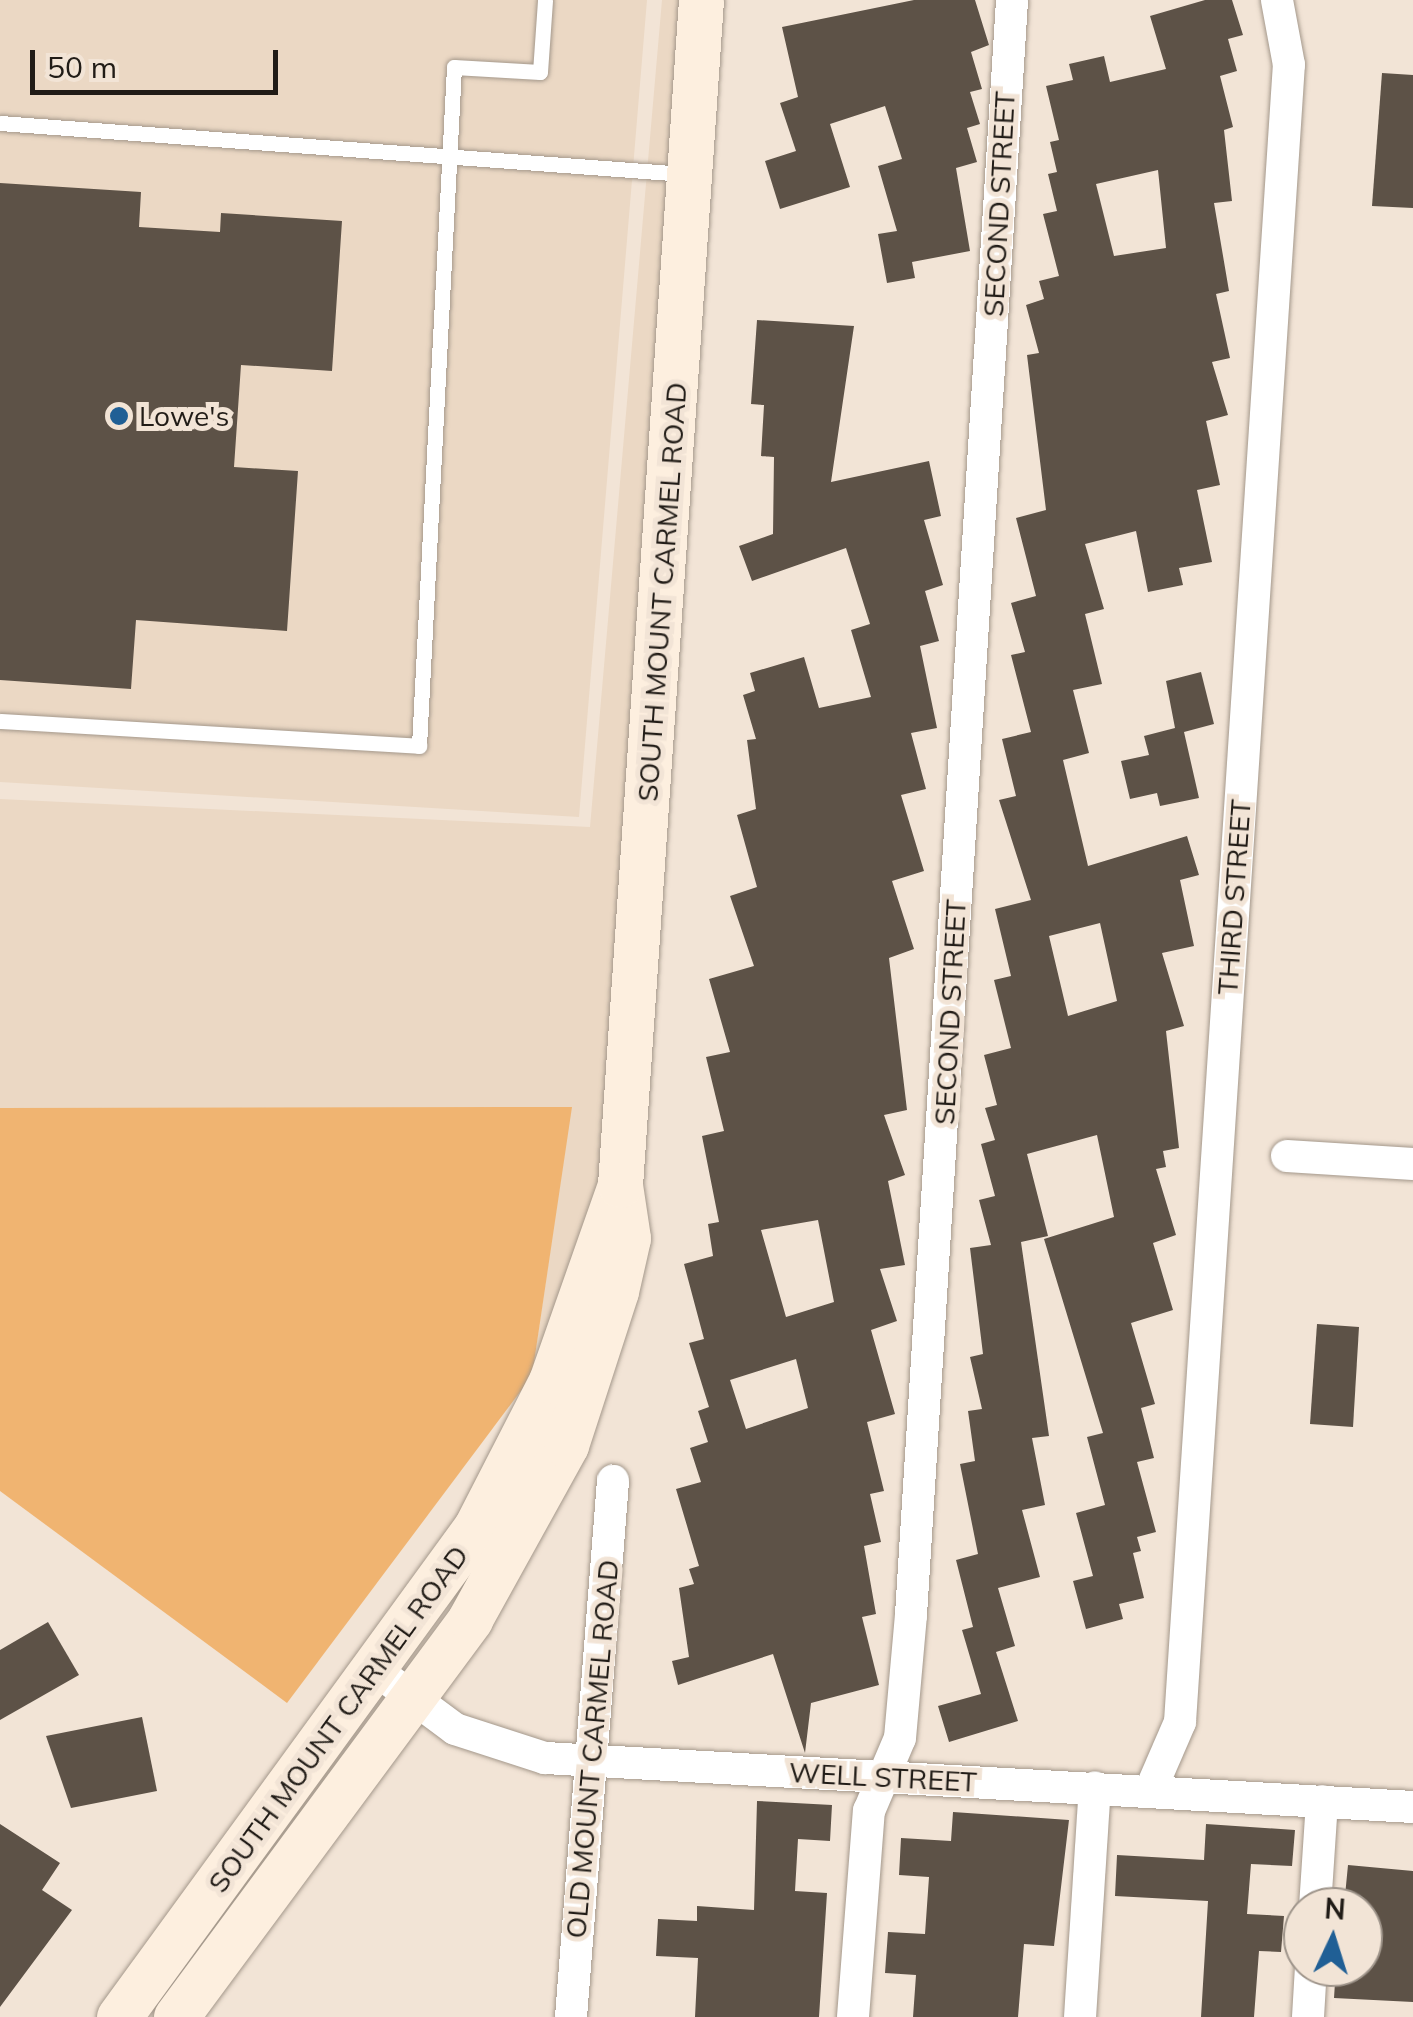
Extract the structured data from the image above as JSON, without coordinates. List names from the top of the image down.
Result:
{
  "streets": {
    "street": [
      "SECOND STREET",
      "SOUTH MOUNT CARMEL ROAD",
      "THIRD STREET",
      "OLD MOUNT CARMEL ROAD",
      "WELL STREET"
    ]
  },
  "crossings": [
    ["SECOND STREET", "WELL STREET"],
    ["SOUTH MOUNT CARMEL ROAD", "WELL STREET"],
    ["THIRD STREET", "WELL STREET"],
    ["OLD MOUNT CARMEL ROAD", "WELL STREET"]
  ],
  "places": ["Lowe's"],
  "scale_bar": "50 m",
  "north": "top"
}
